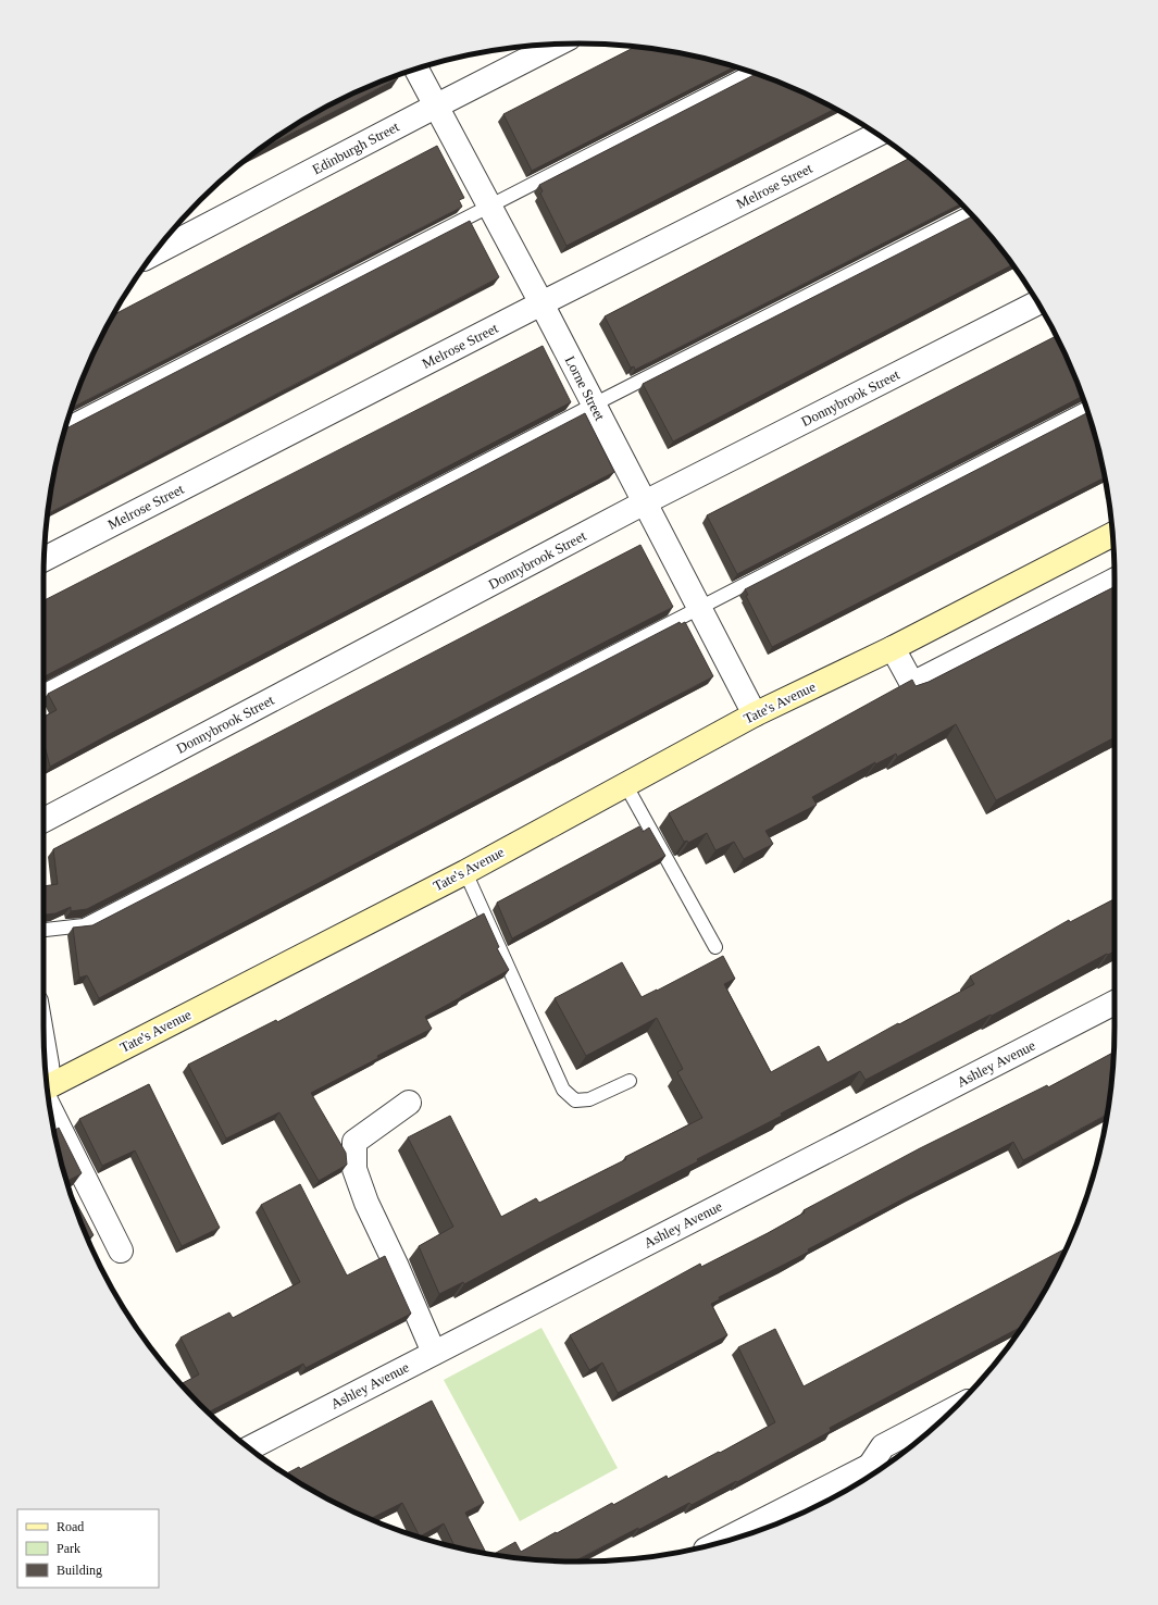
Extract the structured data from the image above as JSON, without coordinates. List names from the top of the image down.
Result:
{
  "streets": {
    "street": [
      "Edinburgh Street",
      "Melrose Street",
      "Lorne Street",
      "Donnybrook Street",
      "Tate's Avenue",
      "Ashley Avenue"
    ]
  },
  "crossings": [
    ["Edinburgh Street", "Lorne Street"],
    ["Melrose Street", "Lorne Street"],
    ["Lorne Street", "Donnybrook Street"],
    ["Lorne Street", "Tate's Avenue"]
  ],
  "legend": ["Road", "Park", "Building"]
}
